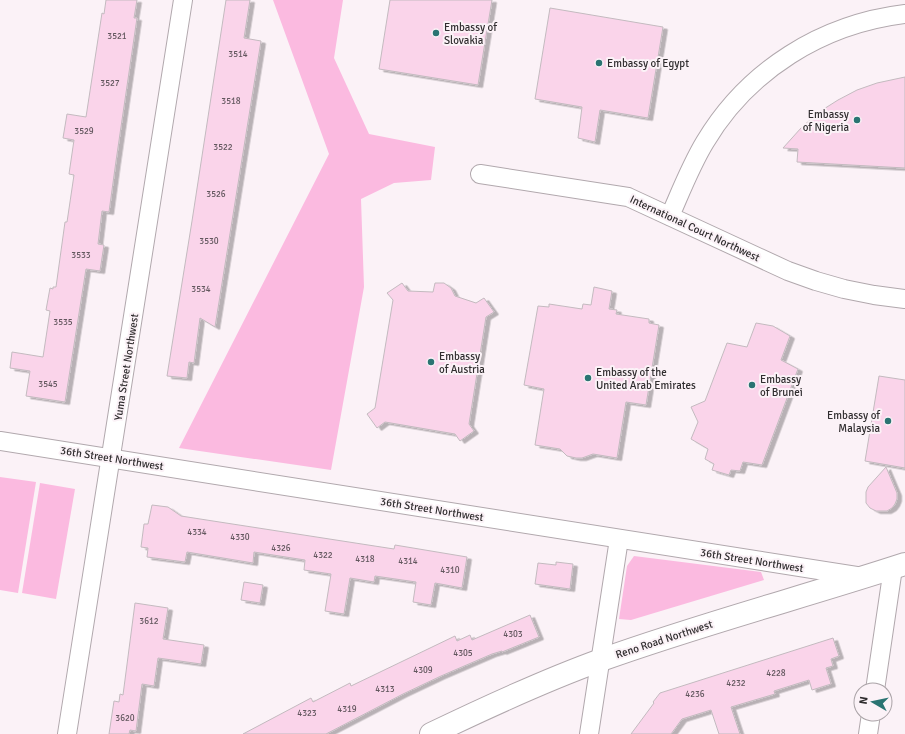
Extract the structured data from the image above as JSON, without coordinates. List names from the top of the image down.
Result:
{
  "streets": {
    "main road": ["Reno Road Northwest"],
    "street": ["International Court Northwest", "Yuma Street Northwest", "36th Street Northwest"]
  },
  "crossings": [
    ["Yuma Street Northwest", "36th Street Northwest"],
    ["36th Street Northwest", "Reno Road Northwest"]
  ],
  "places": [
    "Embassy of Slovakia",
    "Embassy of Egypt",
    "Embassy of Nigeria",
    "Embassy of Austria",
    "Embassy of the United Arab Emirates",
    "Embassy of Brunei",
    "Embassy of Malaysia"
  ],
  "house_numbers": [
    "3521",
    "3514",
    "3527",
    "3518",
    "3529",
    "3522",
    "3526",
    "3530",
    "3533",
    "3534",
    "3535",
    "3545",
    "4334",
    "4330",
    "4326",
    "4322",
    "4318",
    "4314",
    "4310",
    "3612",
    "4303",
    "4305",
    "4309",
    "4228",
    "4232",
    "4313",
    "4236",
    "4319",
    "4323",
    "3620"
  ],
  "north": "left"
}
